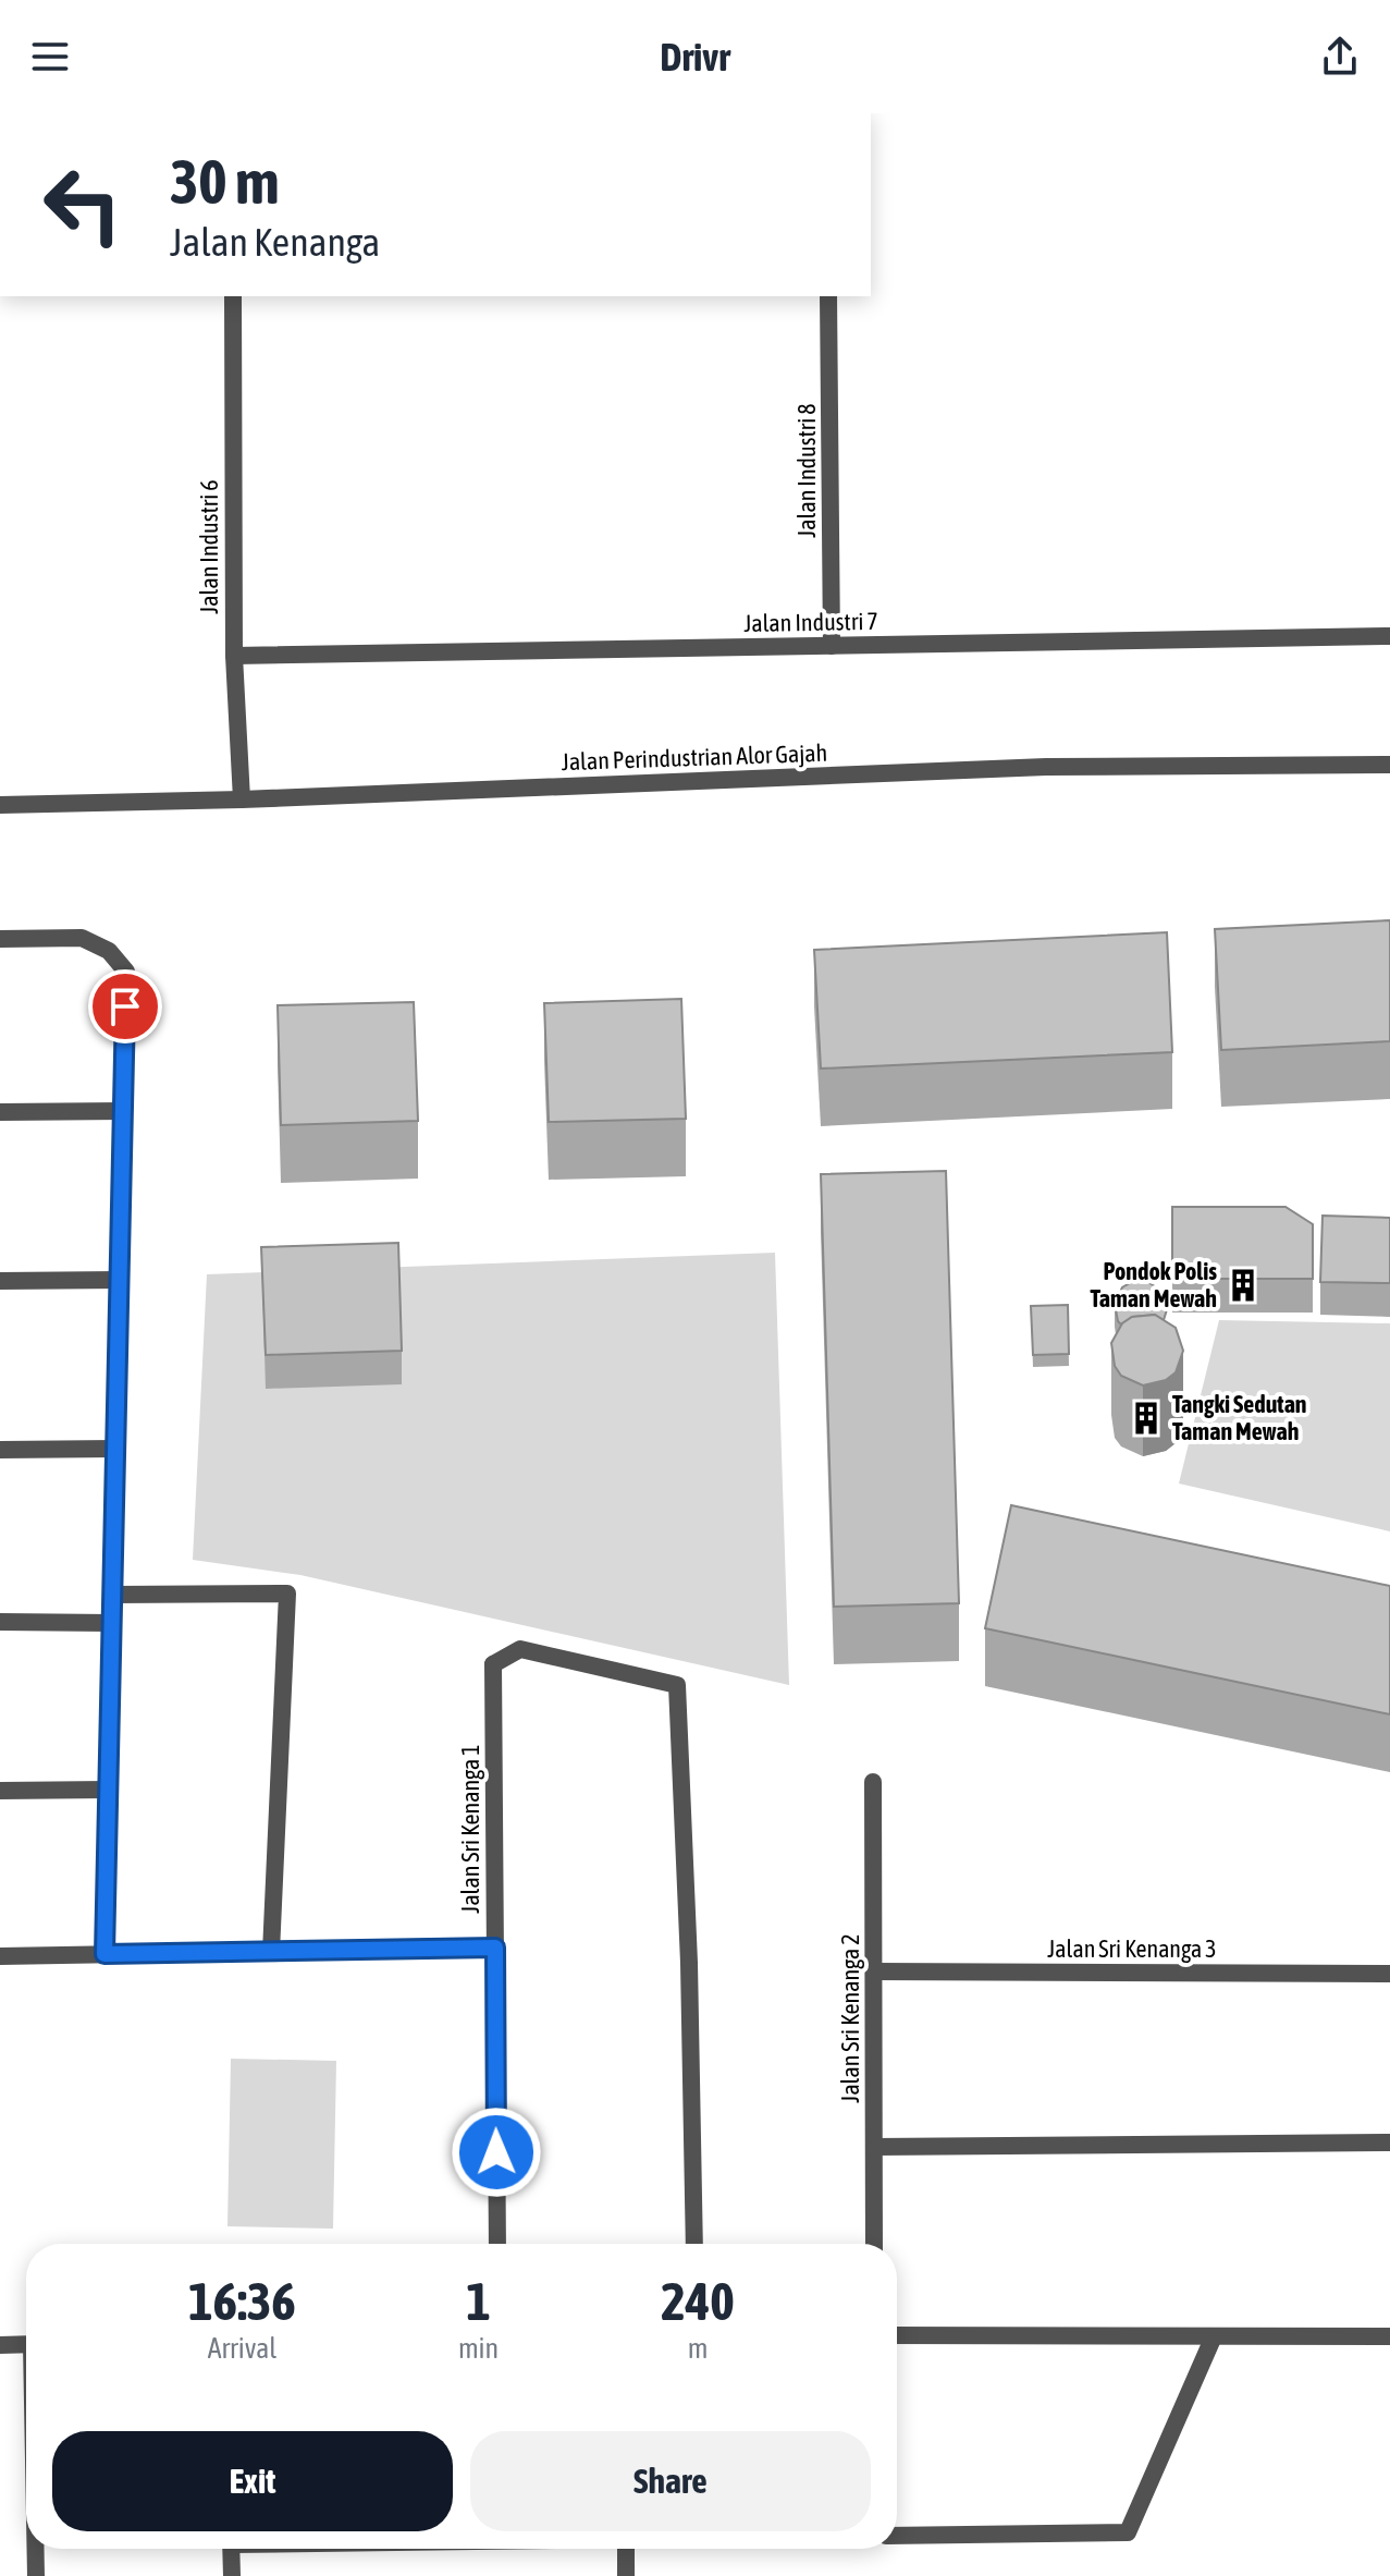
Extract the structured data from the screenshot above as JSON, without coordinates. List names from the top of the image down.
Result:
{
  "streets": {
    "street": [
      "Jalan Industri 8",
      "Jalan Industri 6",
      "Jalan Industri 7",
      "Jalan Perindustrian Alor Gajah",
      "Jalan Sri Kenanga 1",
      "Jalan Sri Kenanga 3",
      "Jalan Sri Kenanga 2"
    ]
  },
  "crossings": [
    ["Jalan Industri 8", "Jalan Industri 7"],
    ["Jalan Industri 6", "Jalan Industri 7"],
    ["Jalan Industri 6", "Jalan Perindustrian Alor Gajah"],
    ["Jalan Sri Kenanga 3", "Jalan Sri Kenanga 2"]
  ],
  "places": {
    "building": ["Pondok Polis Taman Mewah", "Tangki Sedutan Taman Mewah"]
  },
  "page": {
    "header": "Drivr",
    "turn": ["30 m", "Jalan Kenanga"],
    "eta": [
      "16:36",
      "Arrival",
      "1",
      "min",
      "240",
      "m"
    ],
    "buttons": ["Exit", "Share"]
  }
}
